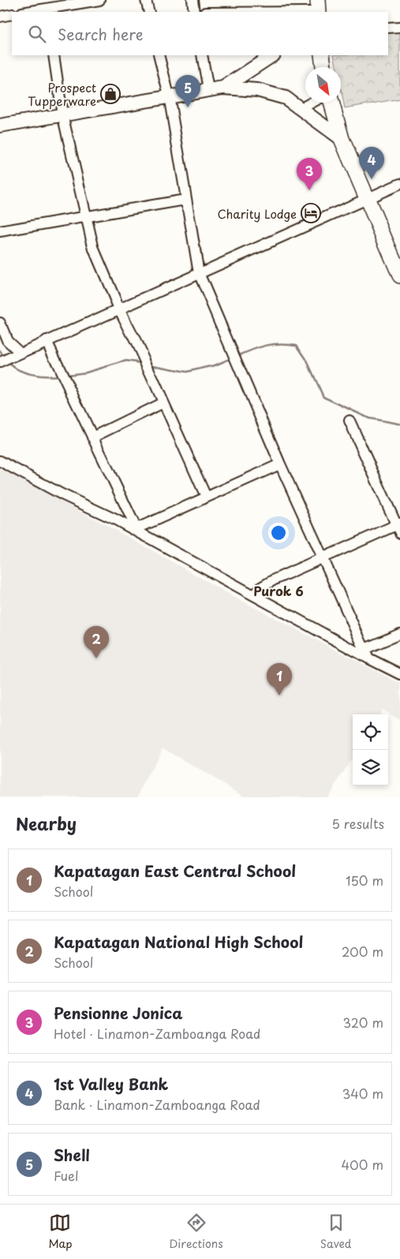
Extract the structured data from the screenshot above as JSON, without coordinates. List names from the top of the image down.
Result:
{
  "districts": ["Purok 6"],
  "places": {
    "shop": ["Prospect Tupperware"],
    "hotel": ["Charity Lodge"]
  },
  "north": "bottom right",
  "page": {
    "search": "Search here",
    "pins": [
      "5",
      "4",
      "3",
      "2",
      "1"
    ],
    "heading": ["Nearby", "5 results"],
    "list": [
      {
        "mark": "1",
        "name": "Kapatagan East Central School",
        "note": "School",
        "value": "150 m"
      },
      {
        "mark": "2",
        "name": "Kapatagan National High School",
        "note": "School",
        "value": "200 m"
      },
      {
        "mark": "3",
        "name": "Pensionne Jonica",
        "note": "Hotel · Linamon-Zamboanga Road",
        "value": "320 m"
      },
      {
        "mark": "4",
        "name": "1st Valley Bank",
        "note": "Bank · Linamon-Zamboanga Road",
        "value": "340 m"
      },
      {
        "mark": "5",
        "name": "Shell",
        "note": "Fuel",
        "value": "400 m"
      }
    ],
    "nav": ["Map", "Directions", "Saved"]
  }
}
